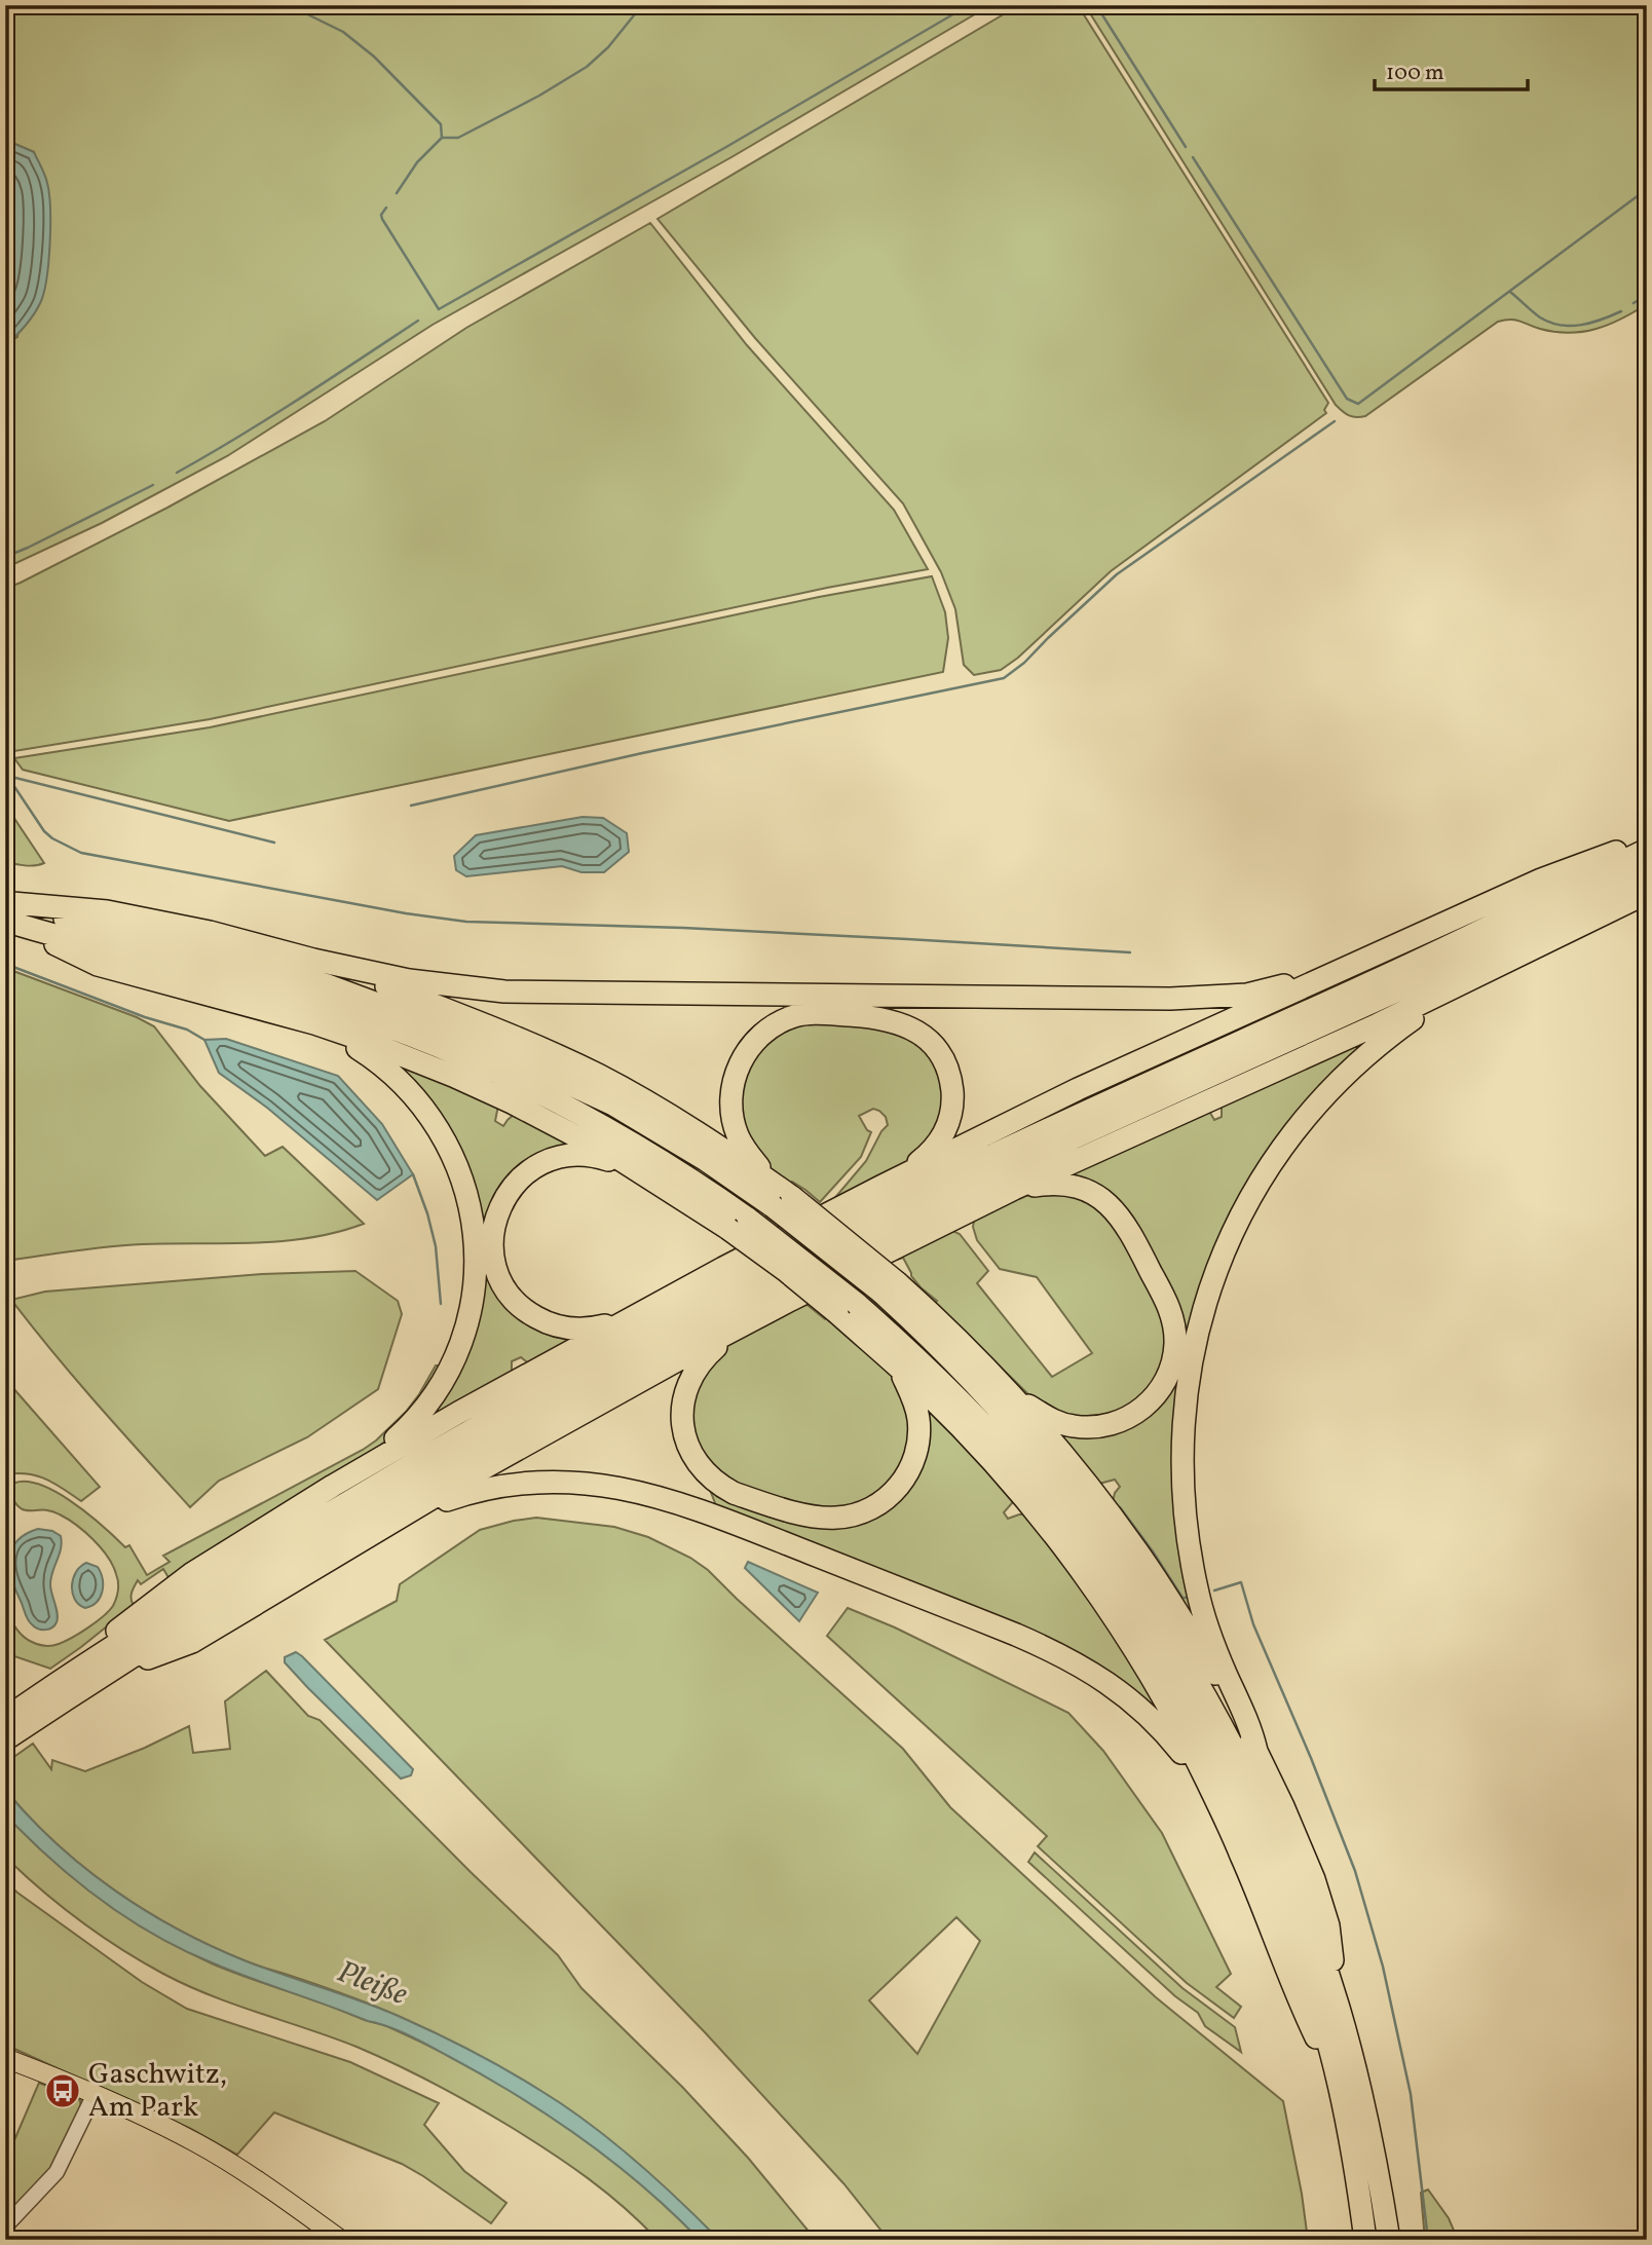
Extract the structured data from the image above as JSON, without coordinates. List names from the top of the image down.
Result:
{
  "water": ["Pleiße"],
  "places": {
    "bus stop": ["Gaschwitz, Am Park"]
  },
  "scale_bar": "100 m"
}
